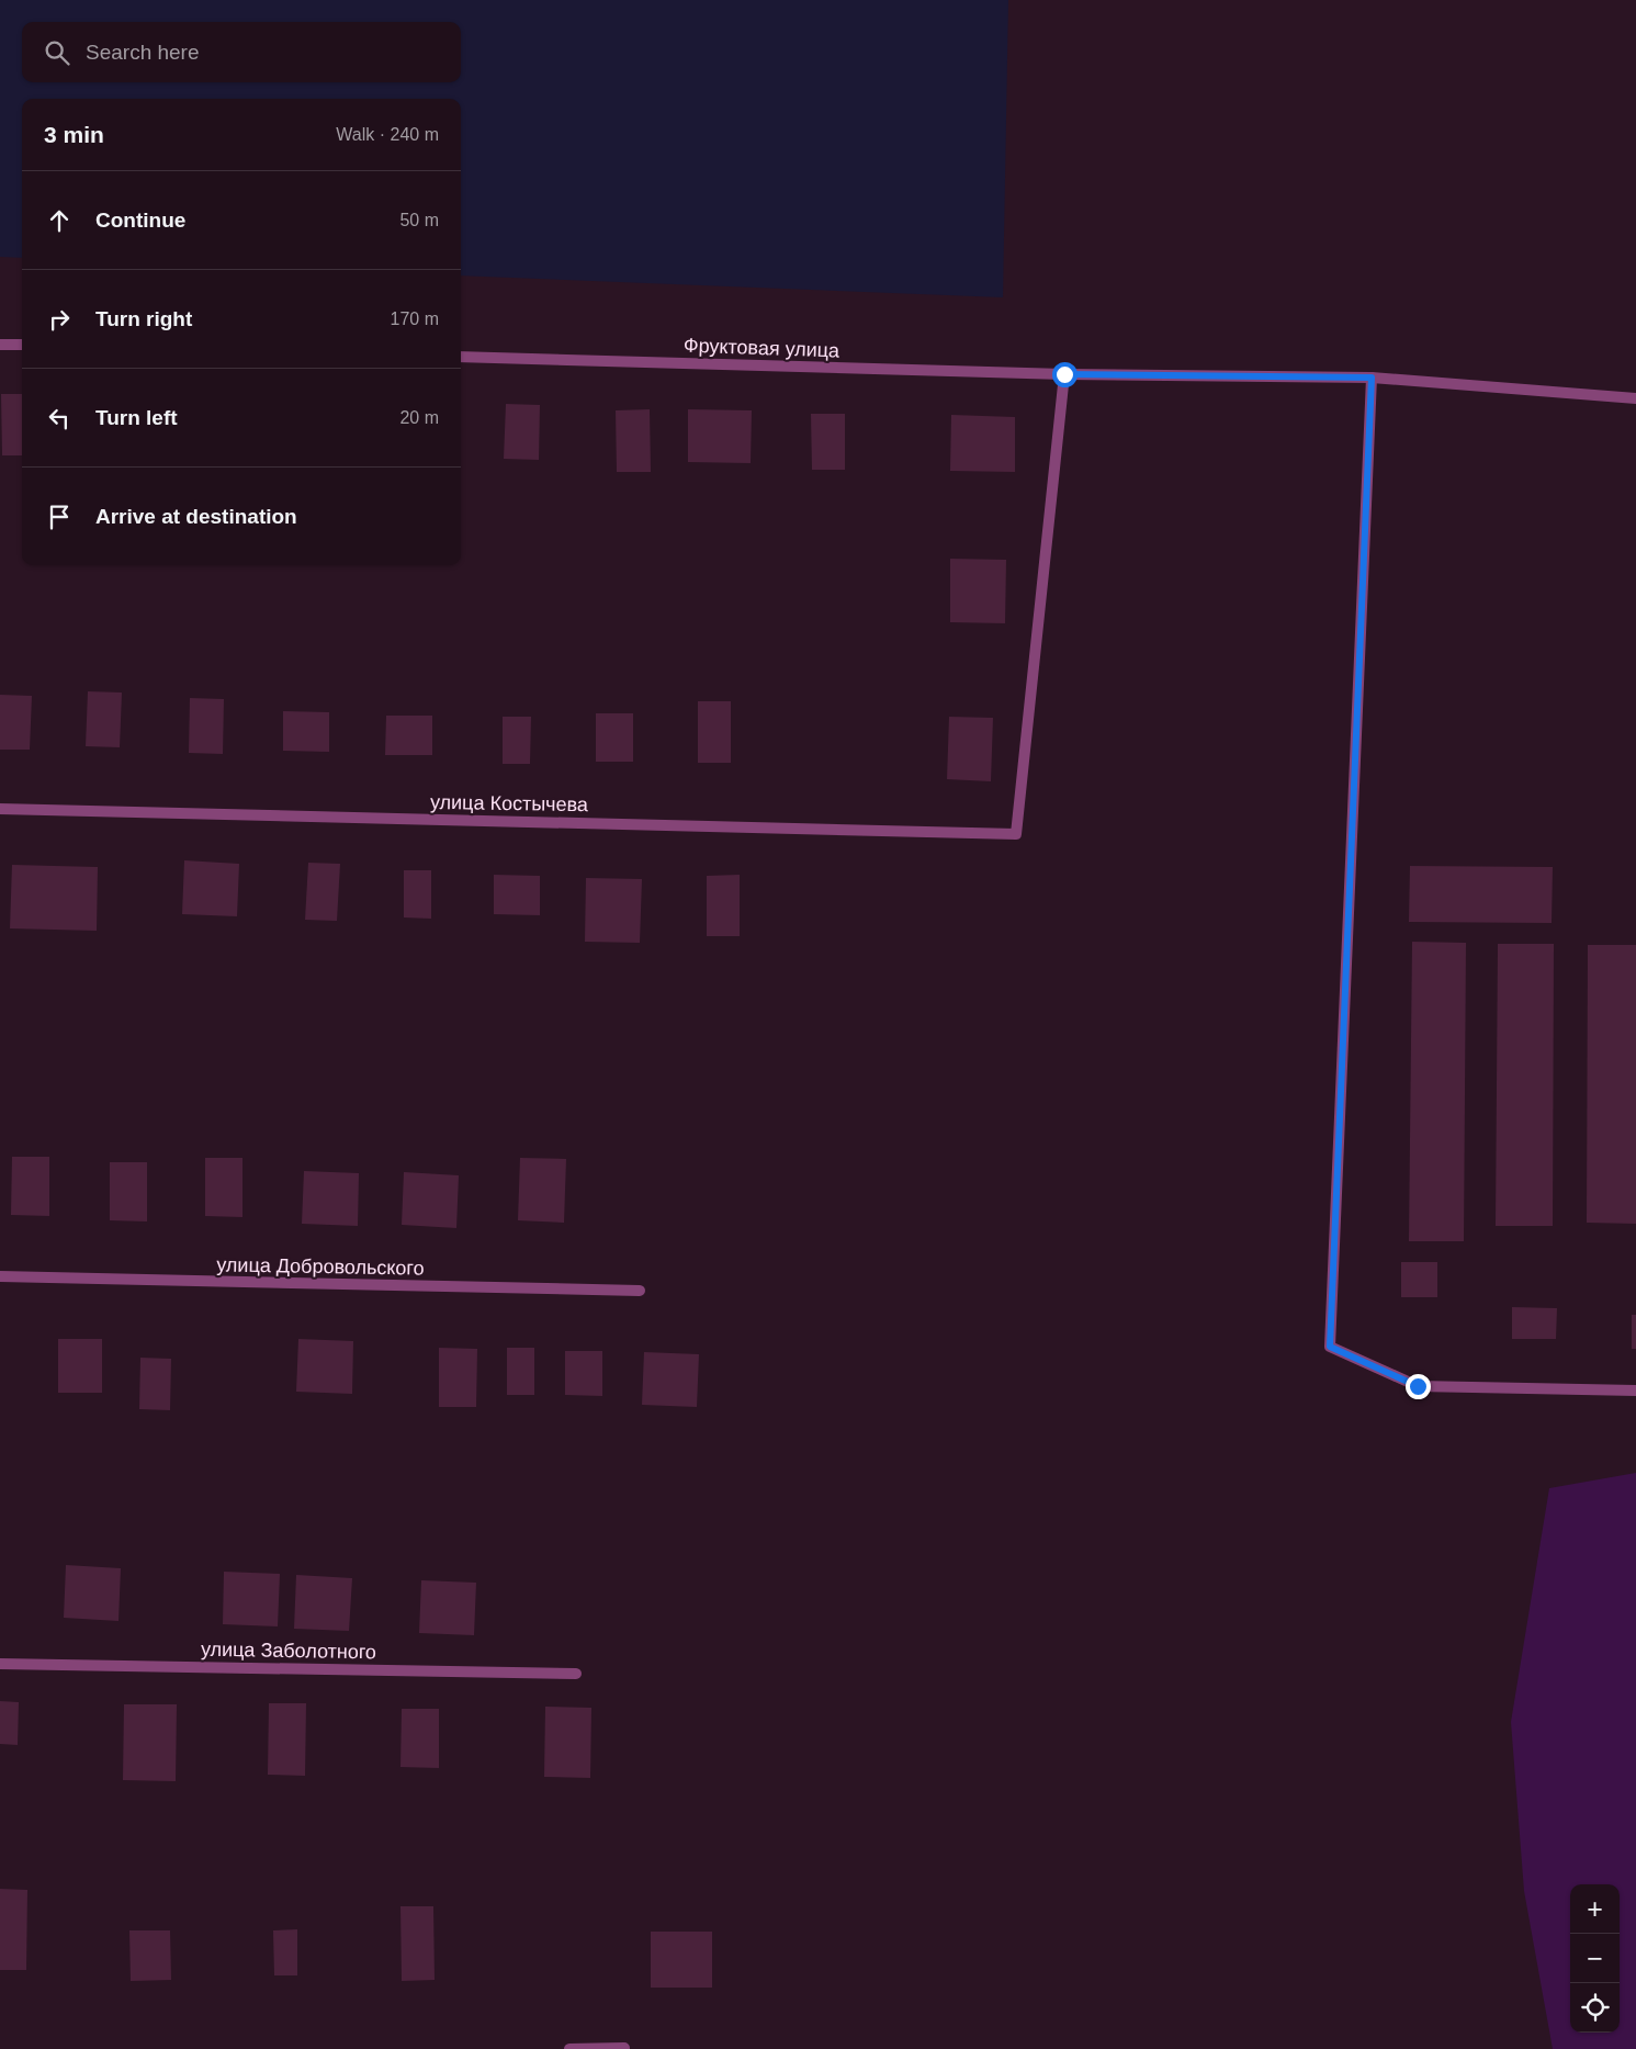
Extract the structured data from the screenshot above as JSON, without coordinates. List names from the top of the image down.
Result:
{
  "streets": {
    "street": [
      "Фруктовая улица",
      "улица Костычева",
      "улица Добровольского",
      "улица Заболотного"
    ]
  },
  "crossings": [
    ["Фруктовая улица", "улица Костычева"]
  ],
  "page": {
    "search": "Search here",
    "heading": ["3 min", "Walk · 240 m"],
    "list": [
      ["Continue", "50 m"],
      ["Turn right", "170 m"],
      ["Turn left", "20 m"],
      "Arrive at destination"
    ],
    "map_buttons": ["+", "−"]
  }
}
